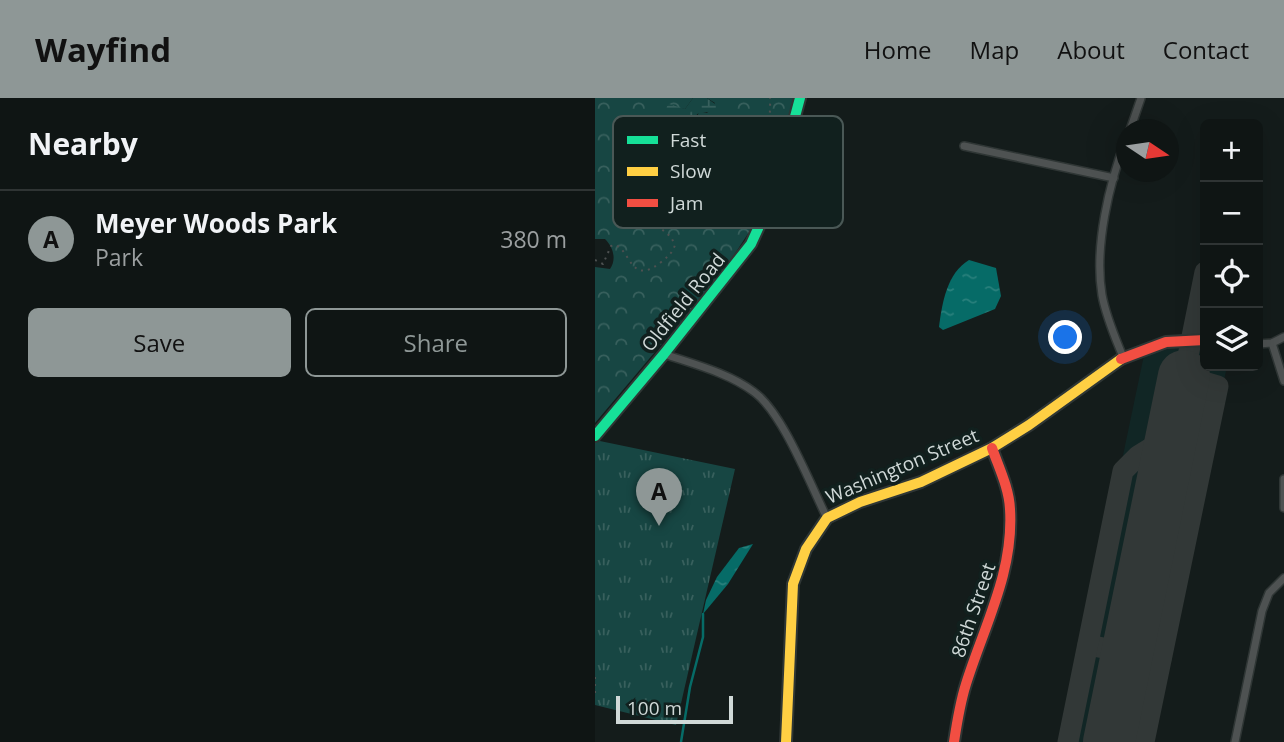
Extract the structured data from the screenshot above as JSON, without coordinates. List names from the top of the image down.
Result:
{
  "streets": {
    "street": ["Oldfield Road", "Washington Street", "86th Street"]
  },
  "crossings": [
    ["Oldfield Road", "Washington Street"],
    ["Washington Street", "86th Street"]
  ],
  "legend": ["Fast", "Slow", "Jam"],
  "scale_bar": "100 m",
  "north": "right",
  "page": {
    "header": "Wayfind",
    "nav": [
      "Home",
      "Map",
      "About",
      "Contact"
    ],
    "heading": "Nearby",
    "map_buttons": ["+", "−"],
    "list": [
      {
        "mark": "A",
        "name": "Meyer Woods Park",
        "note": "Park",
        "value": "380 m"
      }
    ],
    "buttons": ["Save", "Share"],
    "pins": "A",
    "scale": "100 m"
  }
}
